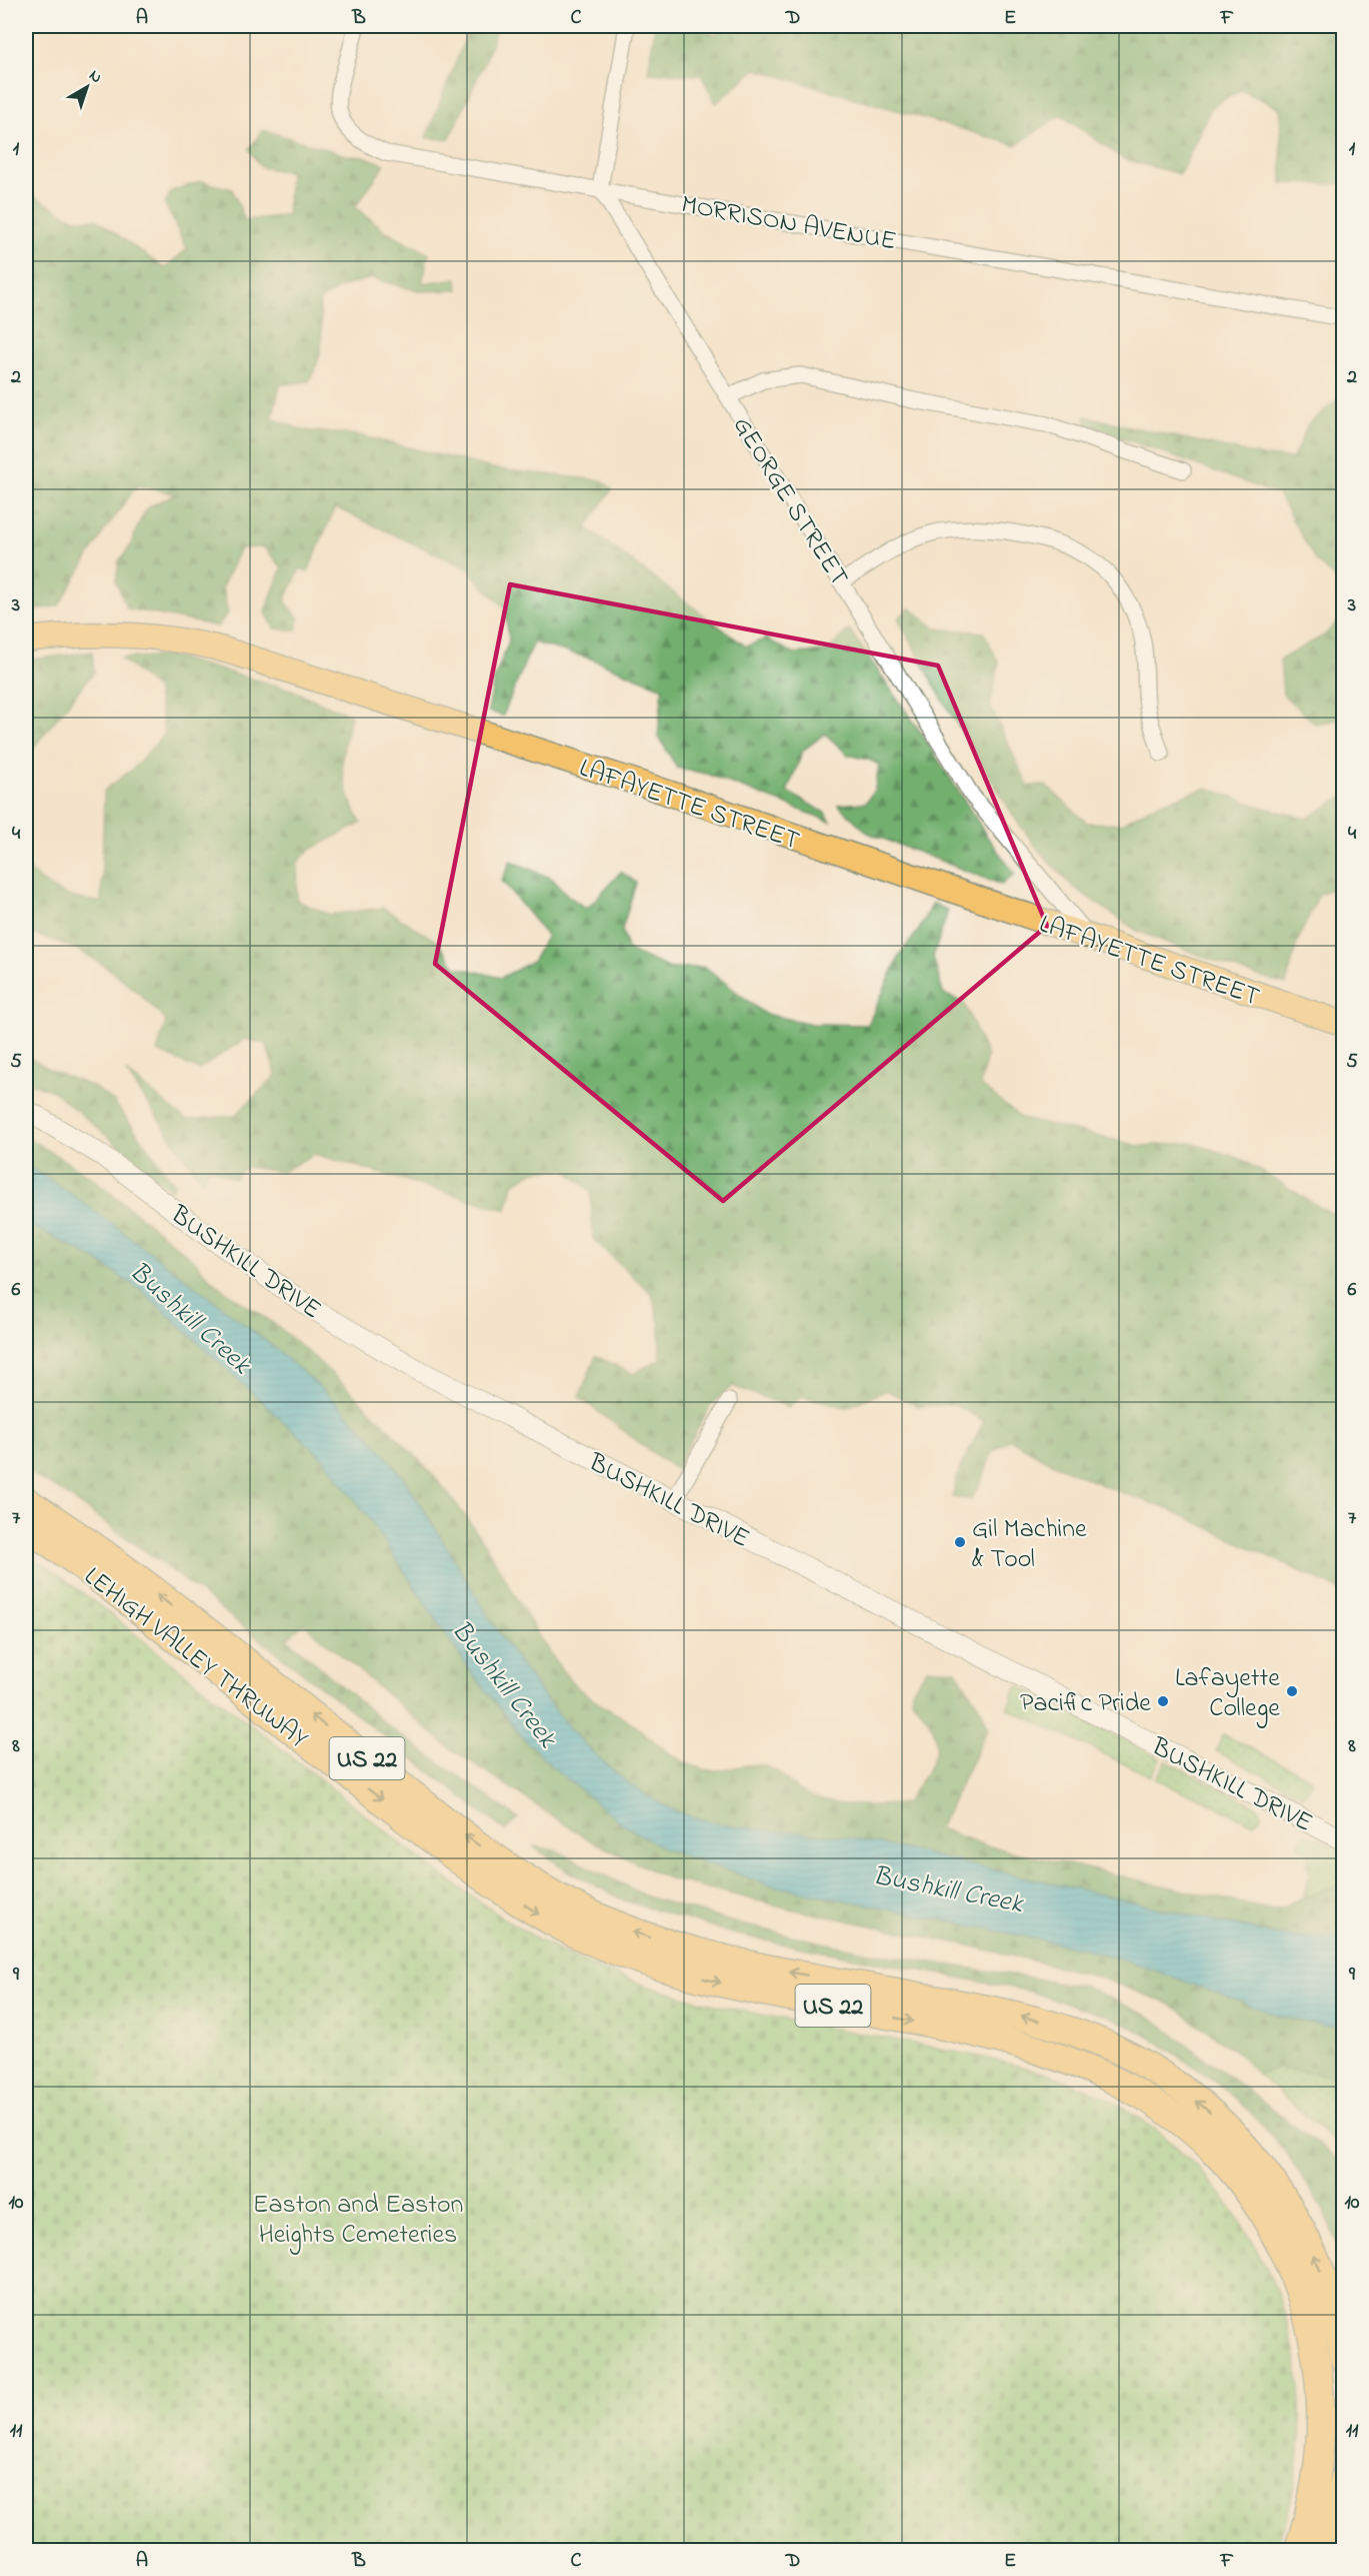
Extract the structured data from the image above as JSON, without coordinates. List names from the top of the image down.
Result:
{
  "streets": {
    "highway": ["LEHIGH VALLEY THRUWAY", "US 22"],
    "main road": ["LAFAYETTE STREET"],
    "street": ["MORRISON AVENUE", "GEORGE STREET", "BUSHKILL DRIVE"]
  },
  "crossings": [
    ["MORRISON AVENUE", "GEORGE STREET"],
    ["GEORGE STREET", "LAFAYETTE STREET"]
  ],
  "water": ["Bushkill Creek"],
  "parks": ["Easton and Easton Heights Cemeteries"],
  "places": ["Gil Machine & Tool", "Lafayette College", "Pacific Pride"],
  "north": "top right",
  "grid": {
    "columns": [
      "A",
      "B",
      "C",
      "D",
      "E",
      "F"
    ],
    "rows": [
      "1",
      "2",
      "3",
      "4",
      "5",
      "6",
      "7",
      "8",
      "9",
      "10",
      "11"
    ]
  }
}
